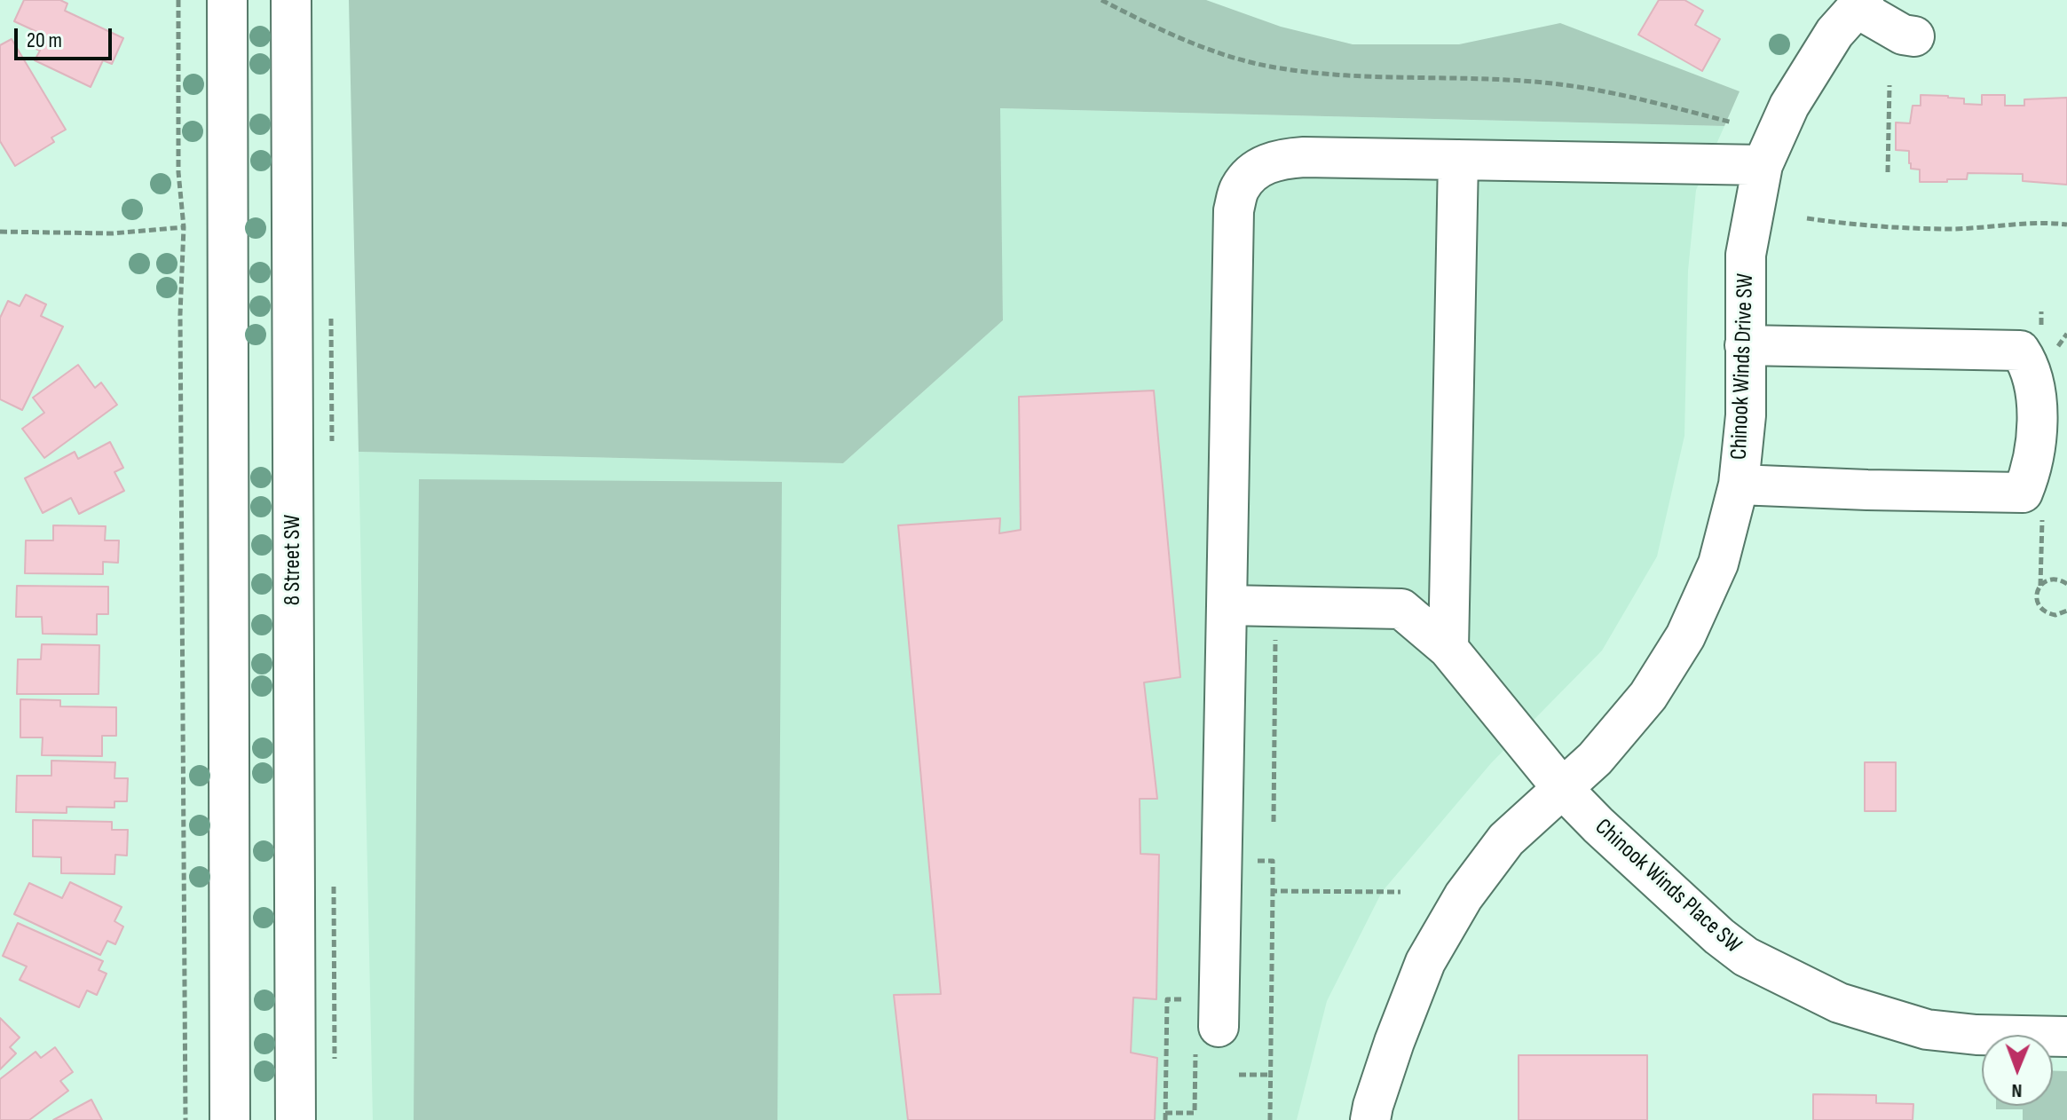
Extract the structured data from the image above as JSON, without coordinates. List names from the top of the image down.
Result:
{
  "streets": {
    "main road": ["Chinook Winds Drive SW", "8 Street SW", "Chinook Winds Place SW"]
  },
  "crossings": [
    ["Chinook Winds Drive SW", "Chinook Winds Place SW"]
  ],
  "scale_bar": "20 m",
  "north": "bottom"
}
